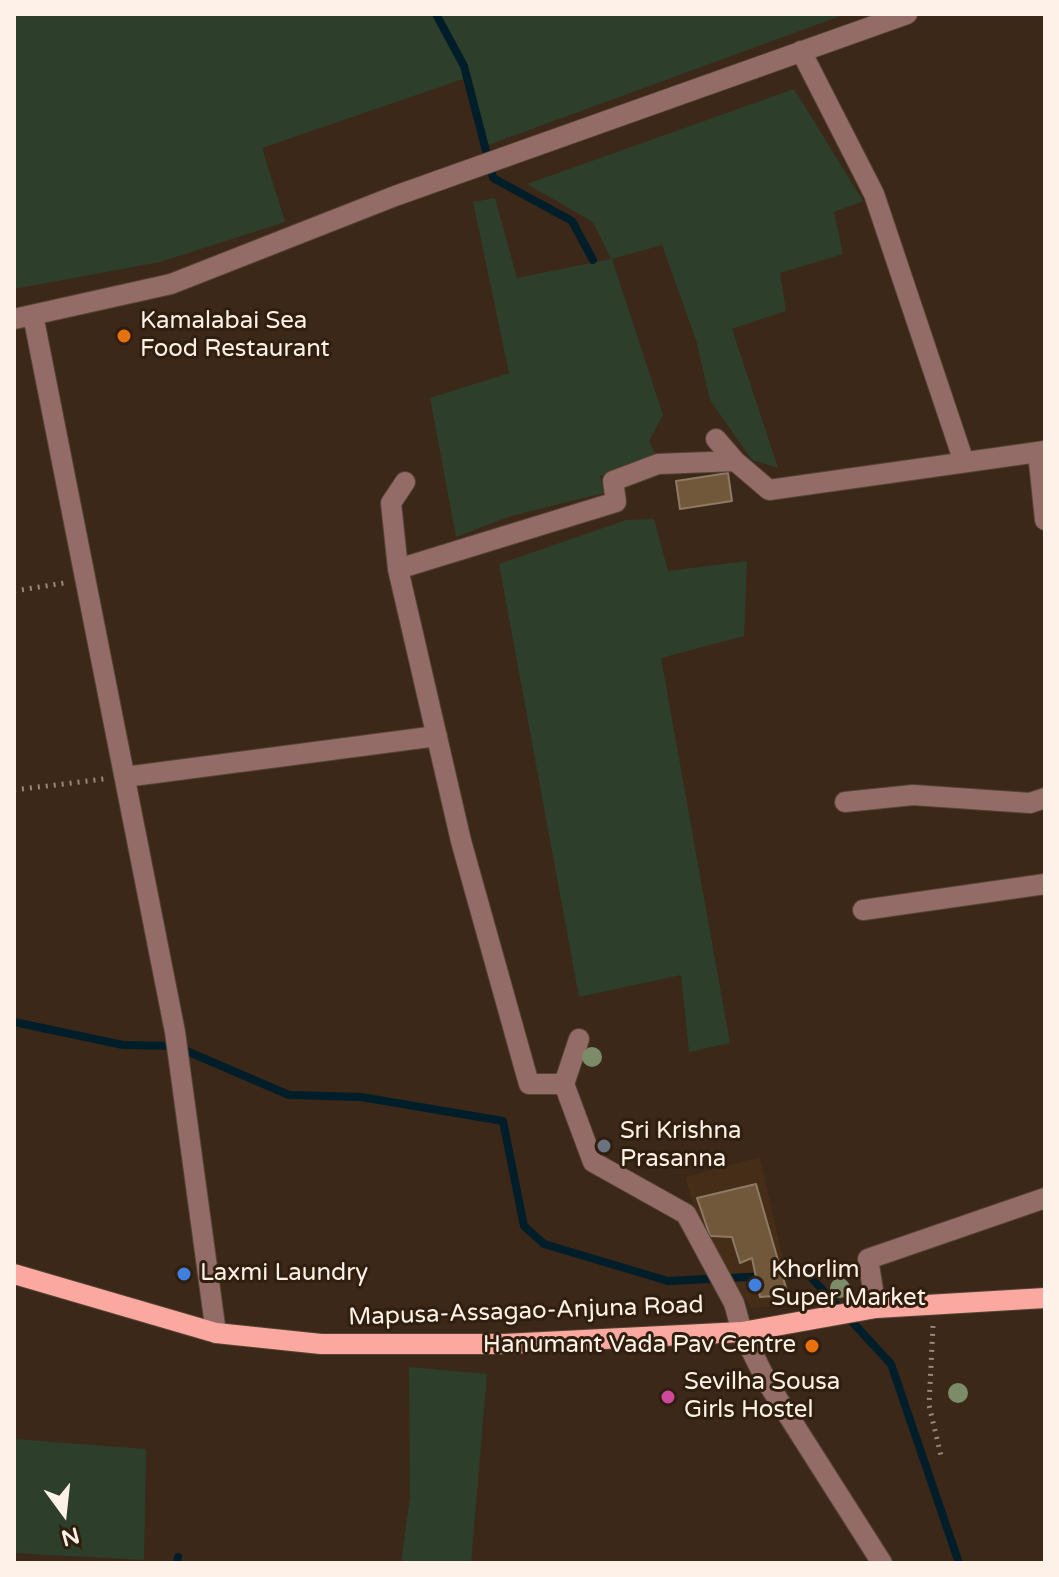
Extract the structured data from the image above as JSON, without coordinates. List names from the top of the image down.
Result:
{
  "streets": {
    "main road": ["Mapusa-Assagao-Anjuna Road"]
  },
  "places": [
    "Kamalabai Sea Food Restaurant",
    "Sri Krishna Prasanna",
    "Laxmi Laundry",
    "Khorlim Super Market",
    "Hanumant Vada Pav Centre",
    "Sevilha Sousa Girls Hostel"
  ],
  "north": "bottom"
}
